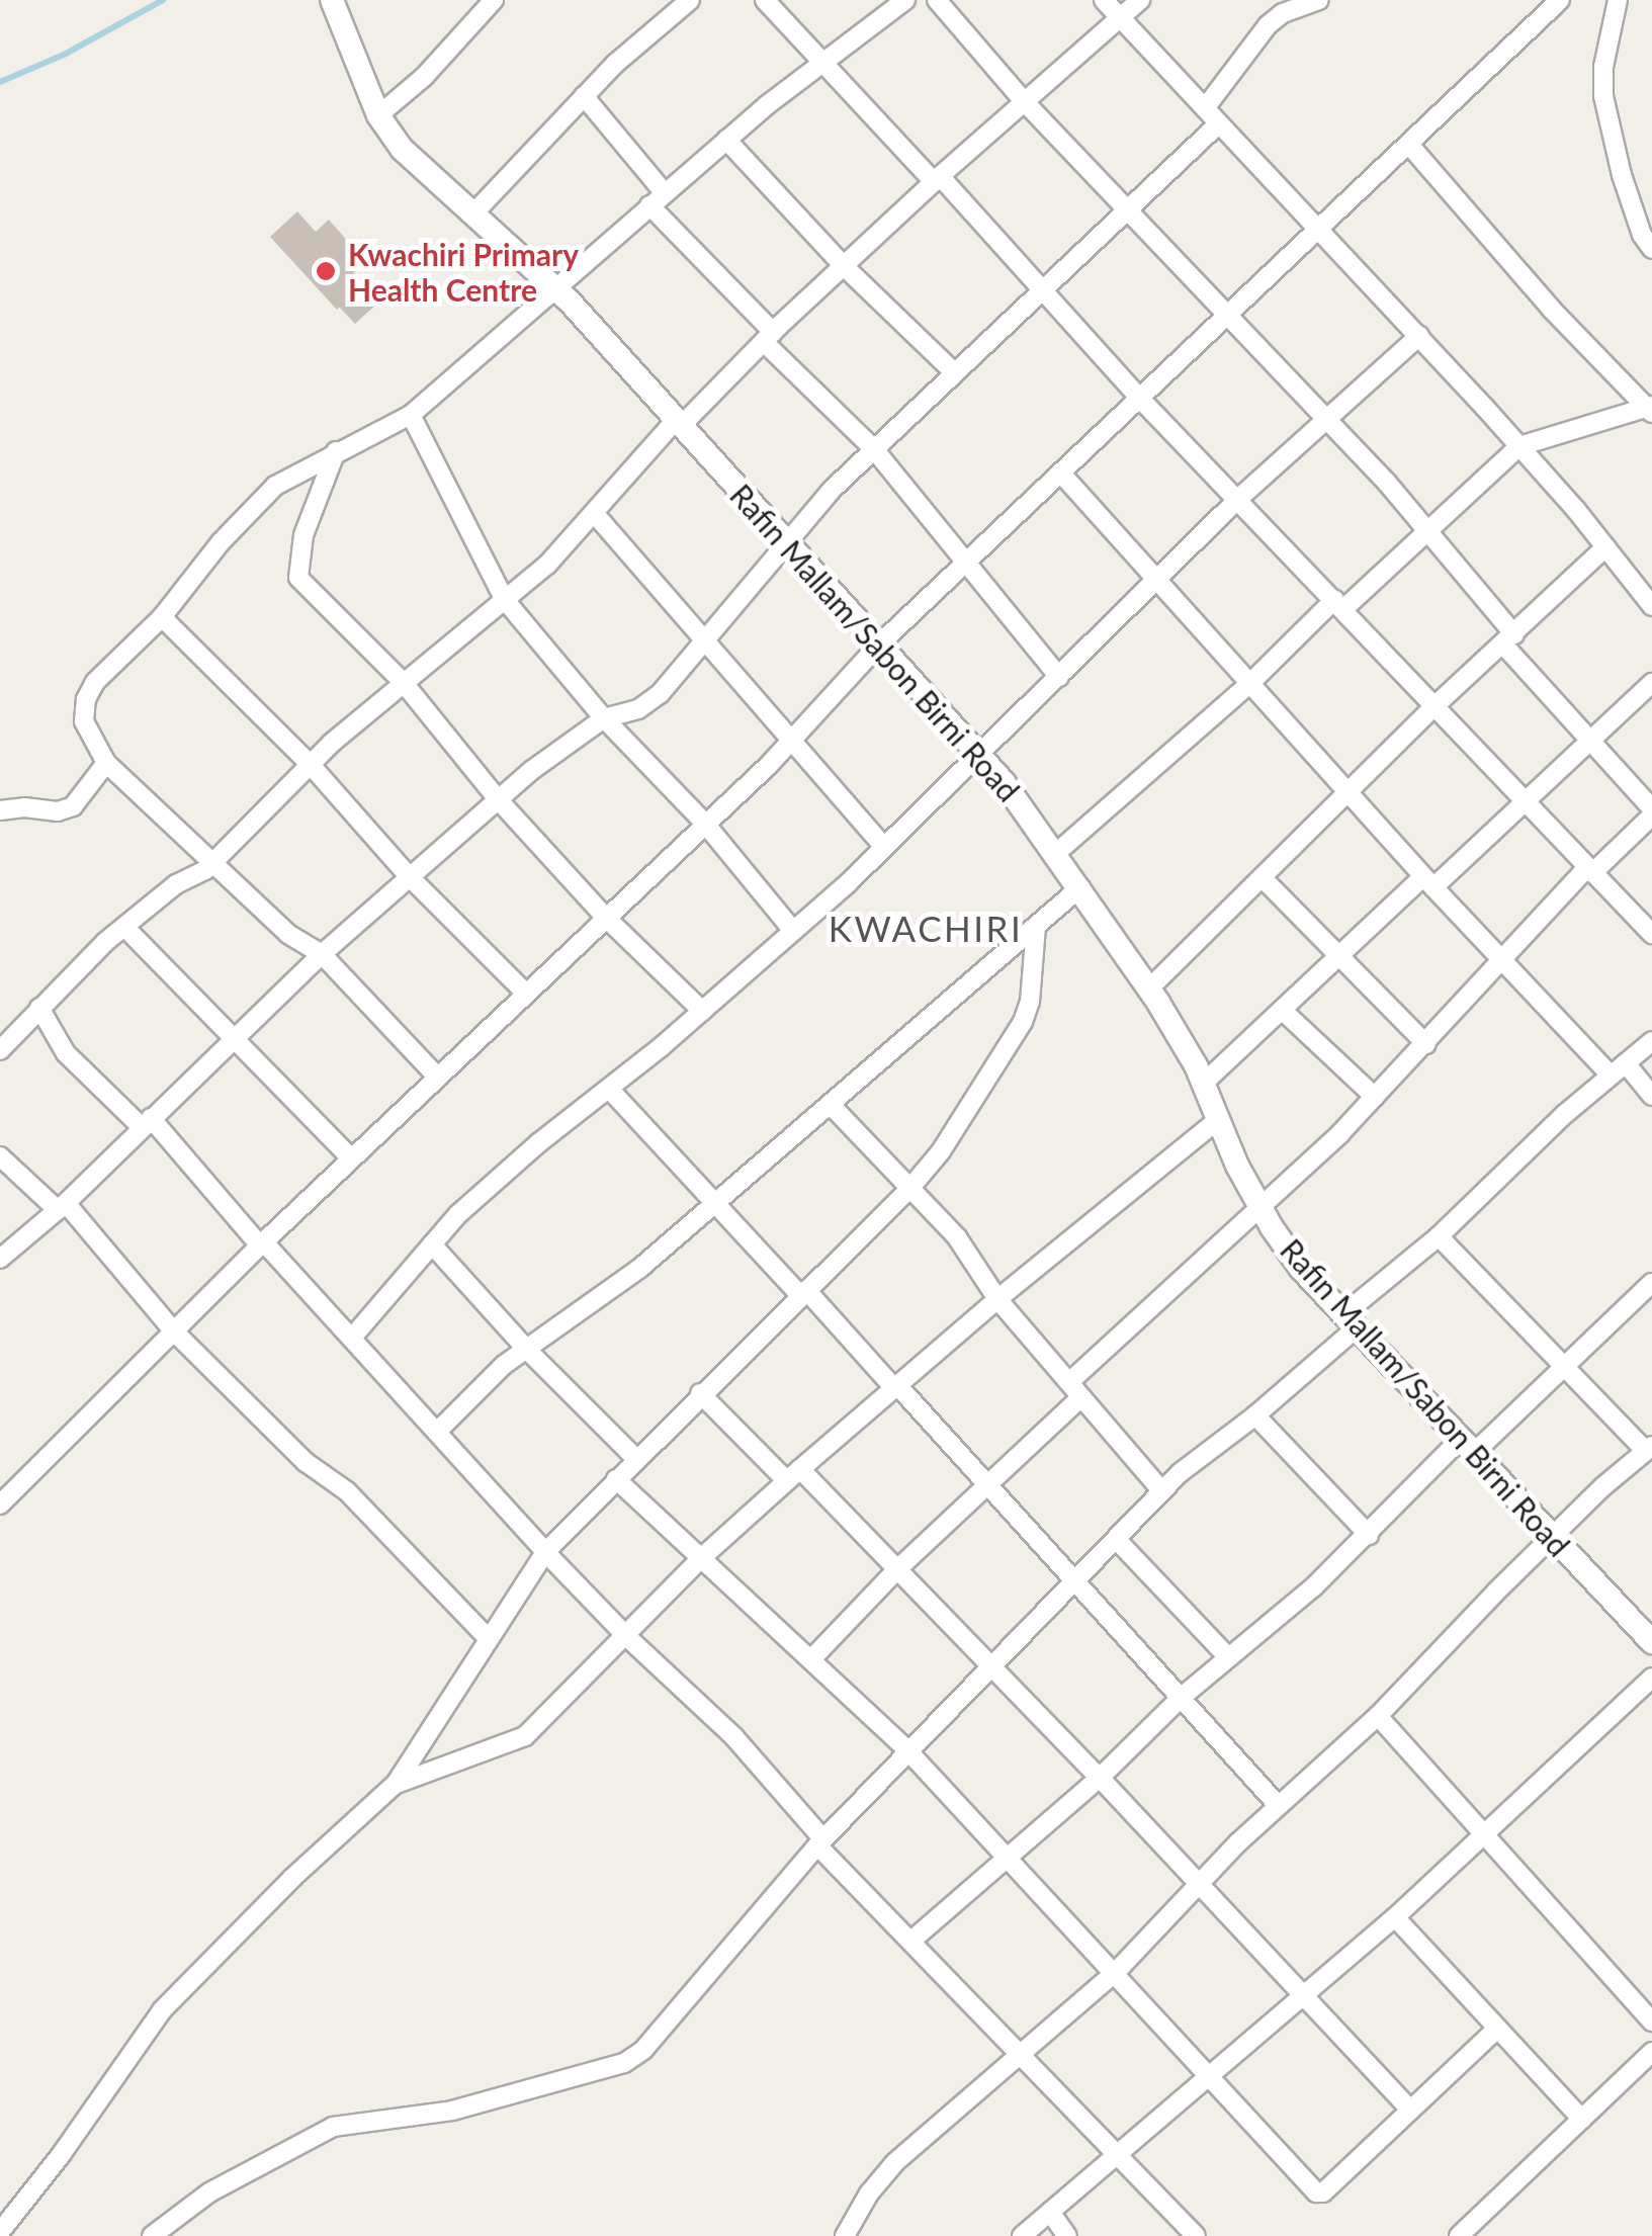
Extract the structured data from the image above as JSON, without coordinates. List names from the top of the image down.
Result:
{
  "streets": {
    "street": ["Rafin Mallam/Sabon Birni Road"]
  },
  "districts": ["KWACHIRI"],
  "places": ["Kwachiri Primary Health Centre"]
}
